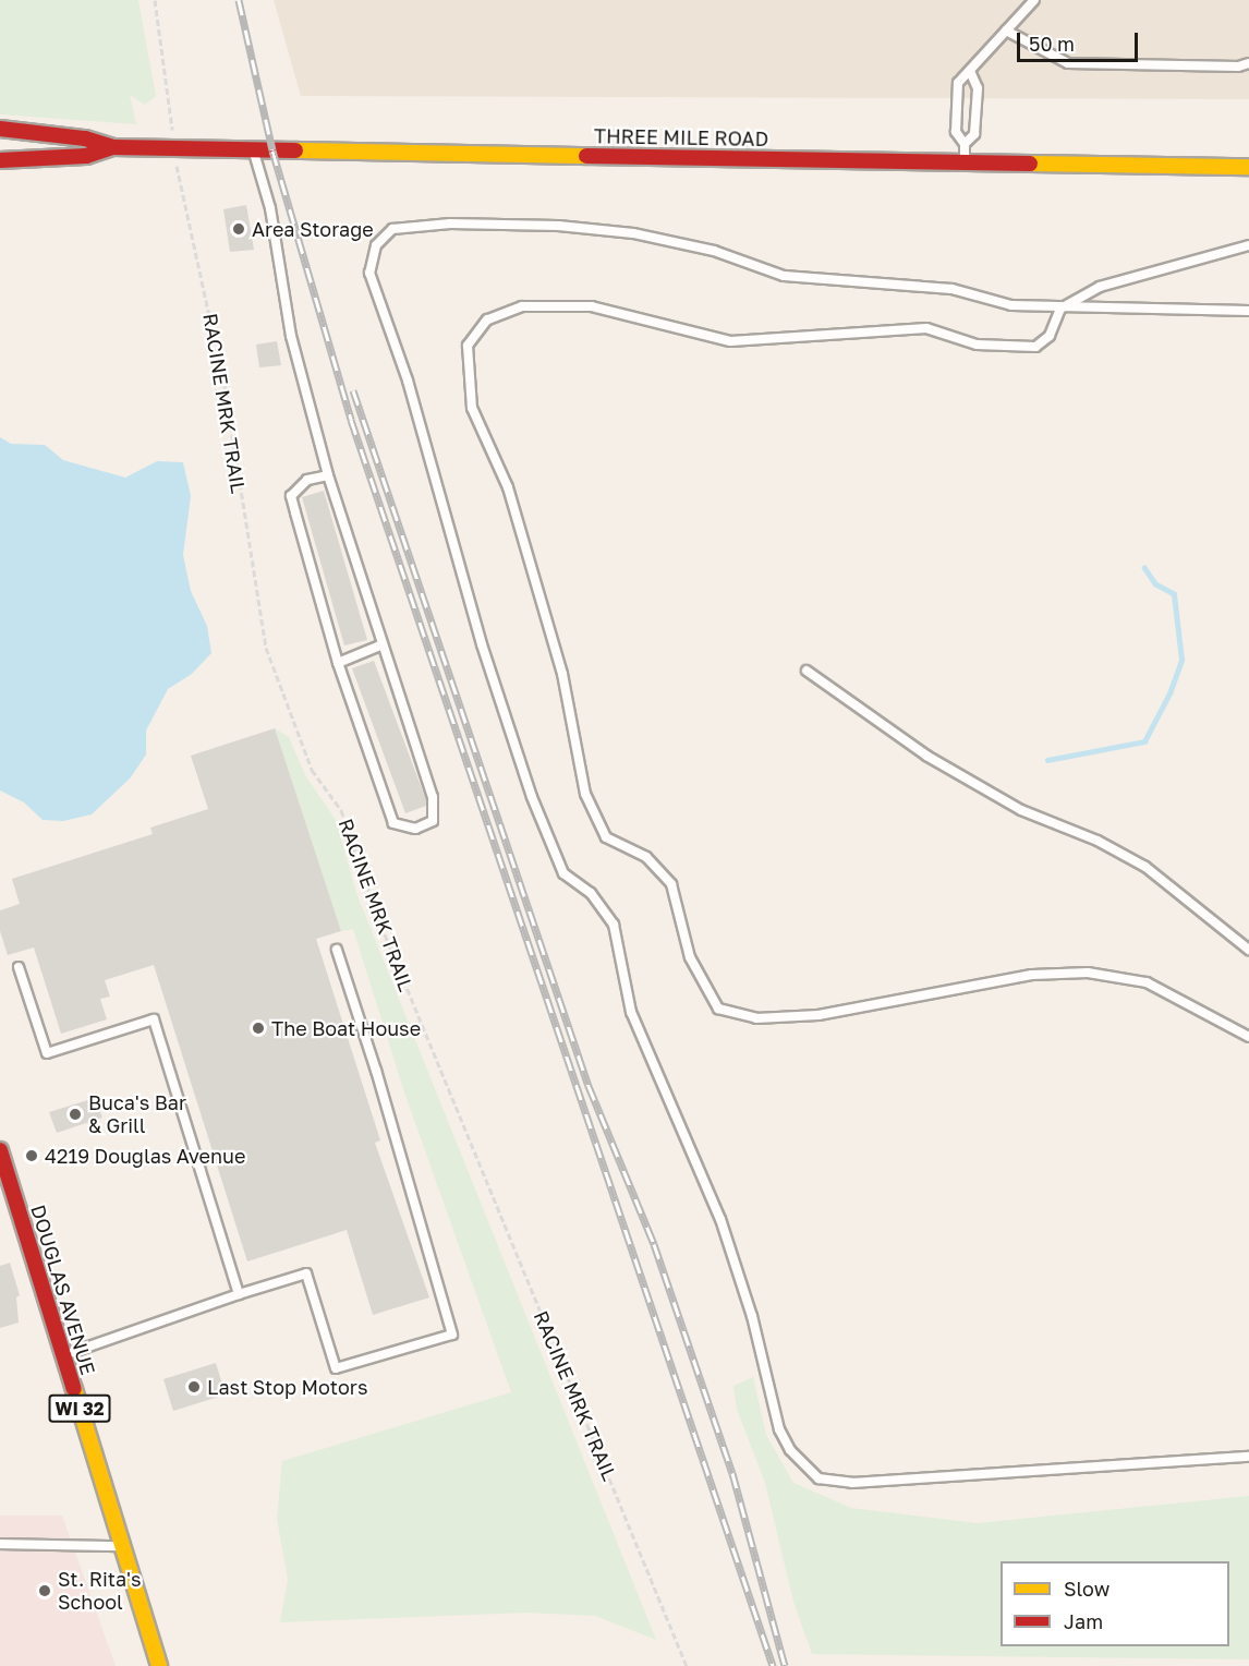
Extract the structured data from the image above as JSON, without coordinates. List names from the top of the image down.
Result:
{
  "streets": {
    "street": ["THREE MILE ROAD", "DOUGLAS AVENUE", "WI 32"],
    "path": ["RACINE MRK TRAIL"]
  },
  "crossings": [
    ["THREE MILE ROAD", "RACINE MRK TRAIL"]
  ],
  "places": [
    "Area Storage",
    "The Boat House",
    "Buca's Bar & Grill",
    "4219 Douglas Avenue",
    "Last Stop Motors",
    "St. Rita's School"
  ],
  "legend": ["Slow", "Jam"],
  "scale_bar": "50 m"
}
